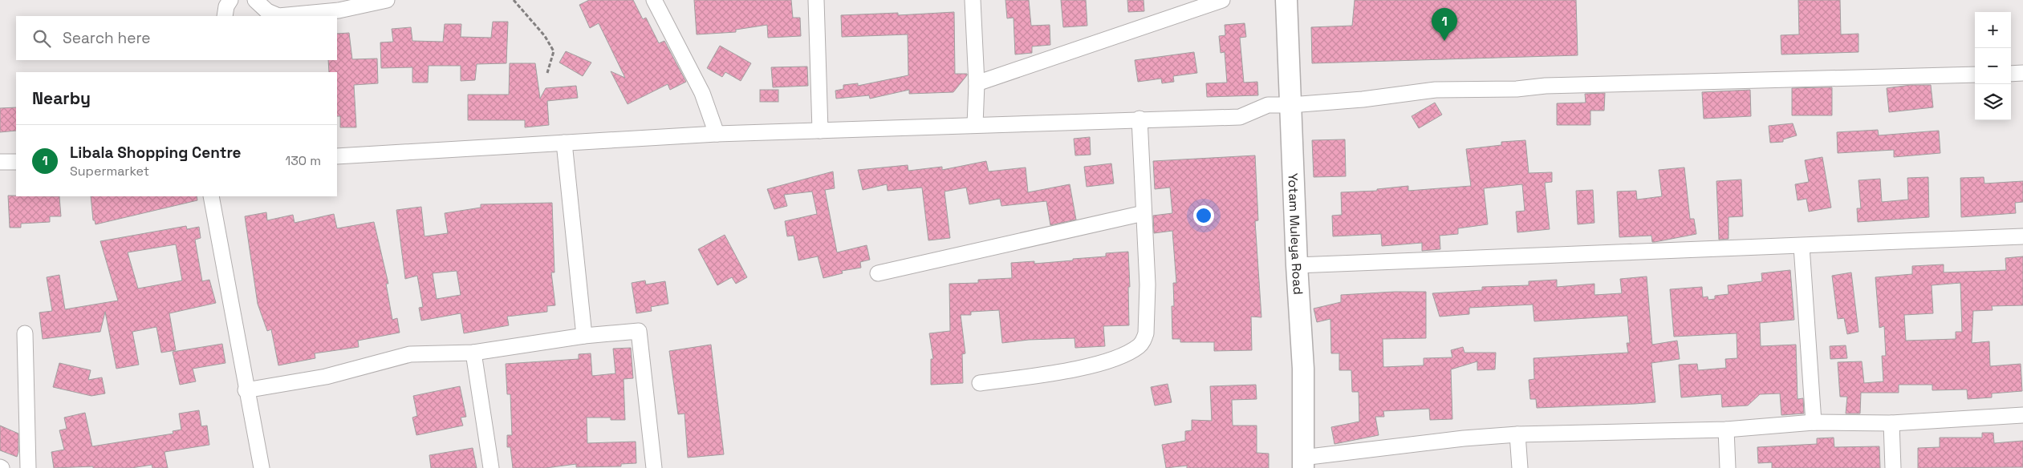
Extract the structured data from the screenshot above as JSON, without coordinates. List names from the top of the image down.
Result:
{
  "streets": {
    "street": ["Yotam Muleya Road"]
  },
  "page": {
    "pins": "1",
    "map_buttons": ["+", "−"],
    "search": "Search here",
    "heading": "Nearby",
    "list": [
      {
        "mark": "1",
        "name": "Libala Shopping Centre",
        "note": "Supermarket",
        "value": "130 m"
      }
    ]
  }
}
